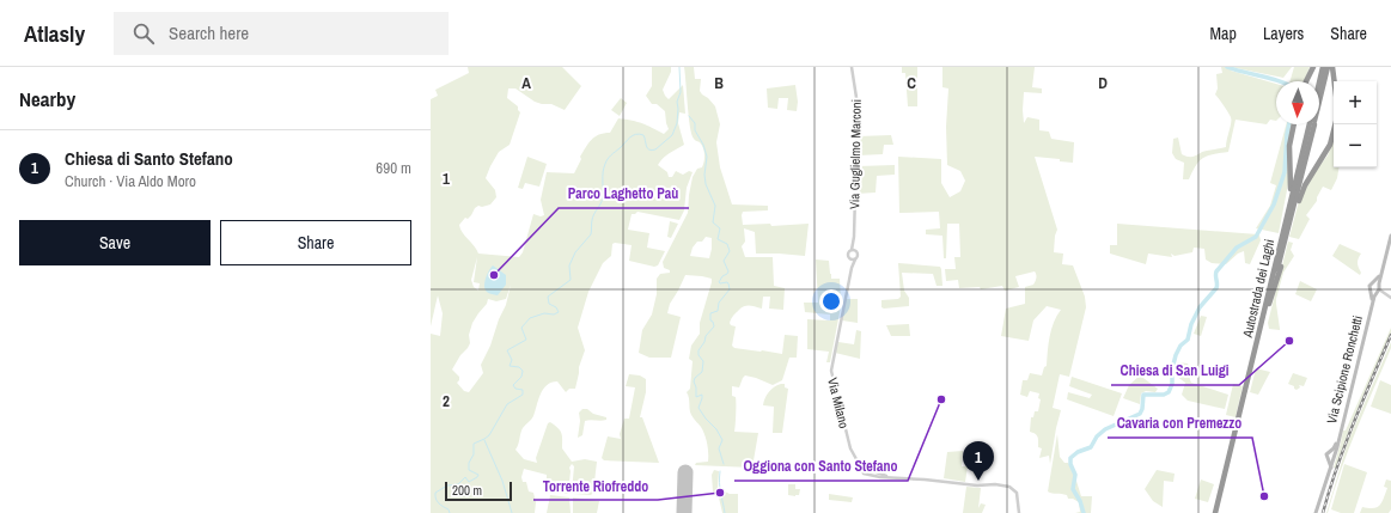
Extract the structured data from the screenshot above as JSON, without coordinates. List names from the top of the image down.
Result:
{
  "streets": {
    "highway": ["Autostrada dei Laghi"],
    "main road": ["Via Scipione Ronchetti"],
    "street": ["Via Guglielmo Marconi", "Via Milano"]
  },
  "places": [
    "Parco Laghetto Paù",
    "Chiesa di San Luigi",
    "Oggiona con Santo Stefano",
    "Torrente Riofreddo",
    "Cavaria con Premezzo"
  ],
  "scale_bar": "200 m",
  "north": "bottom",
  "page": {
    "header": "Atlasly",
    "search": "Search here",
    "nav": ["Map", "Layers", "Share"],
    "heading": "Nearby",
    "map_buttons": ["+", "−"],
    "list": [
      {
        "mark": "1",
        "name": "Chiesa di Santo Stefano",
        "note": "Church · Via Aldo Moro",
        "value": "690 m"
      }
    ],
    "buttons": ["Save", "Share"],
    "pins": "1",
    "scale": "200 m"
  },
  "grid": {
    "columns": [
      "A",
      "B",
      "C",
      "D"
    ],
    "rows": ["1", "2"]
  }
}
